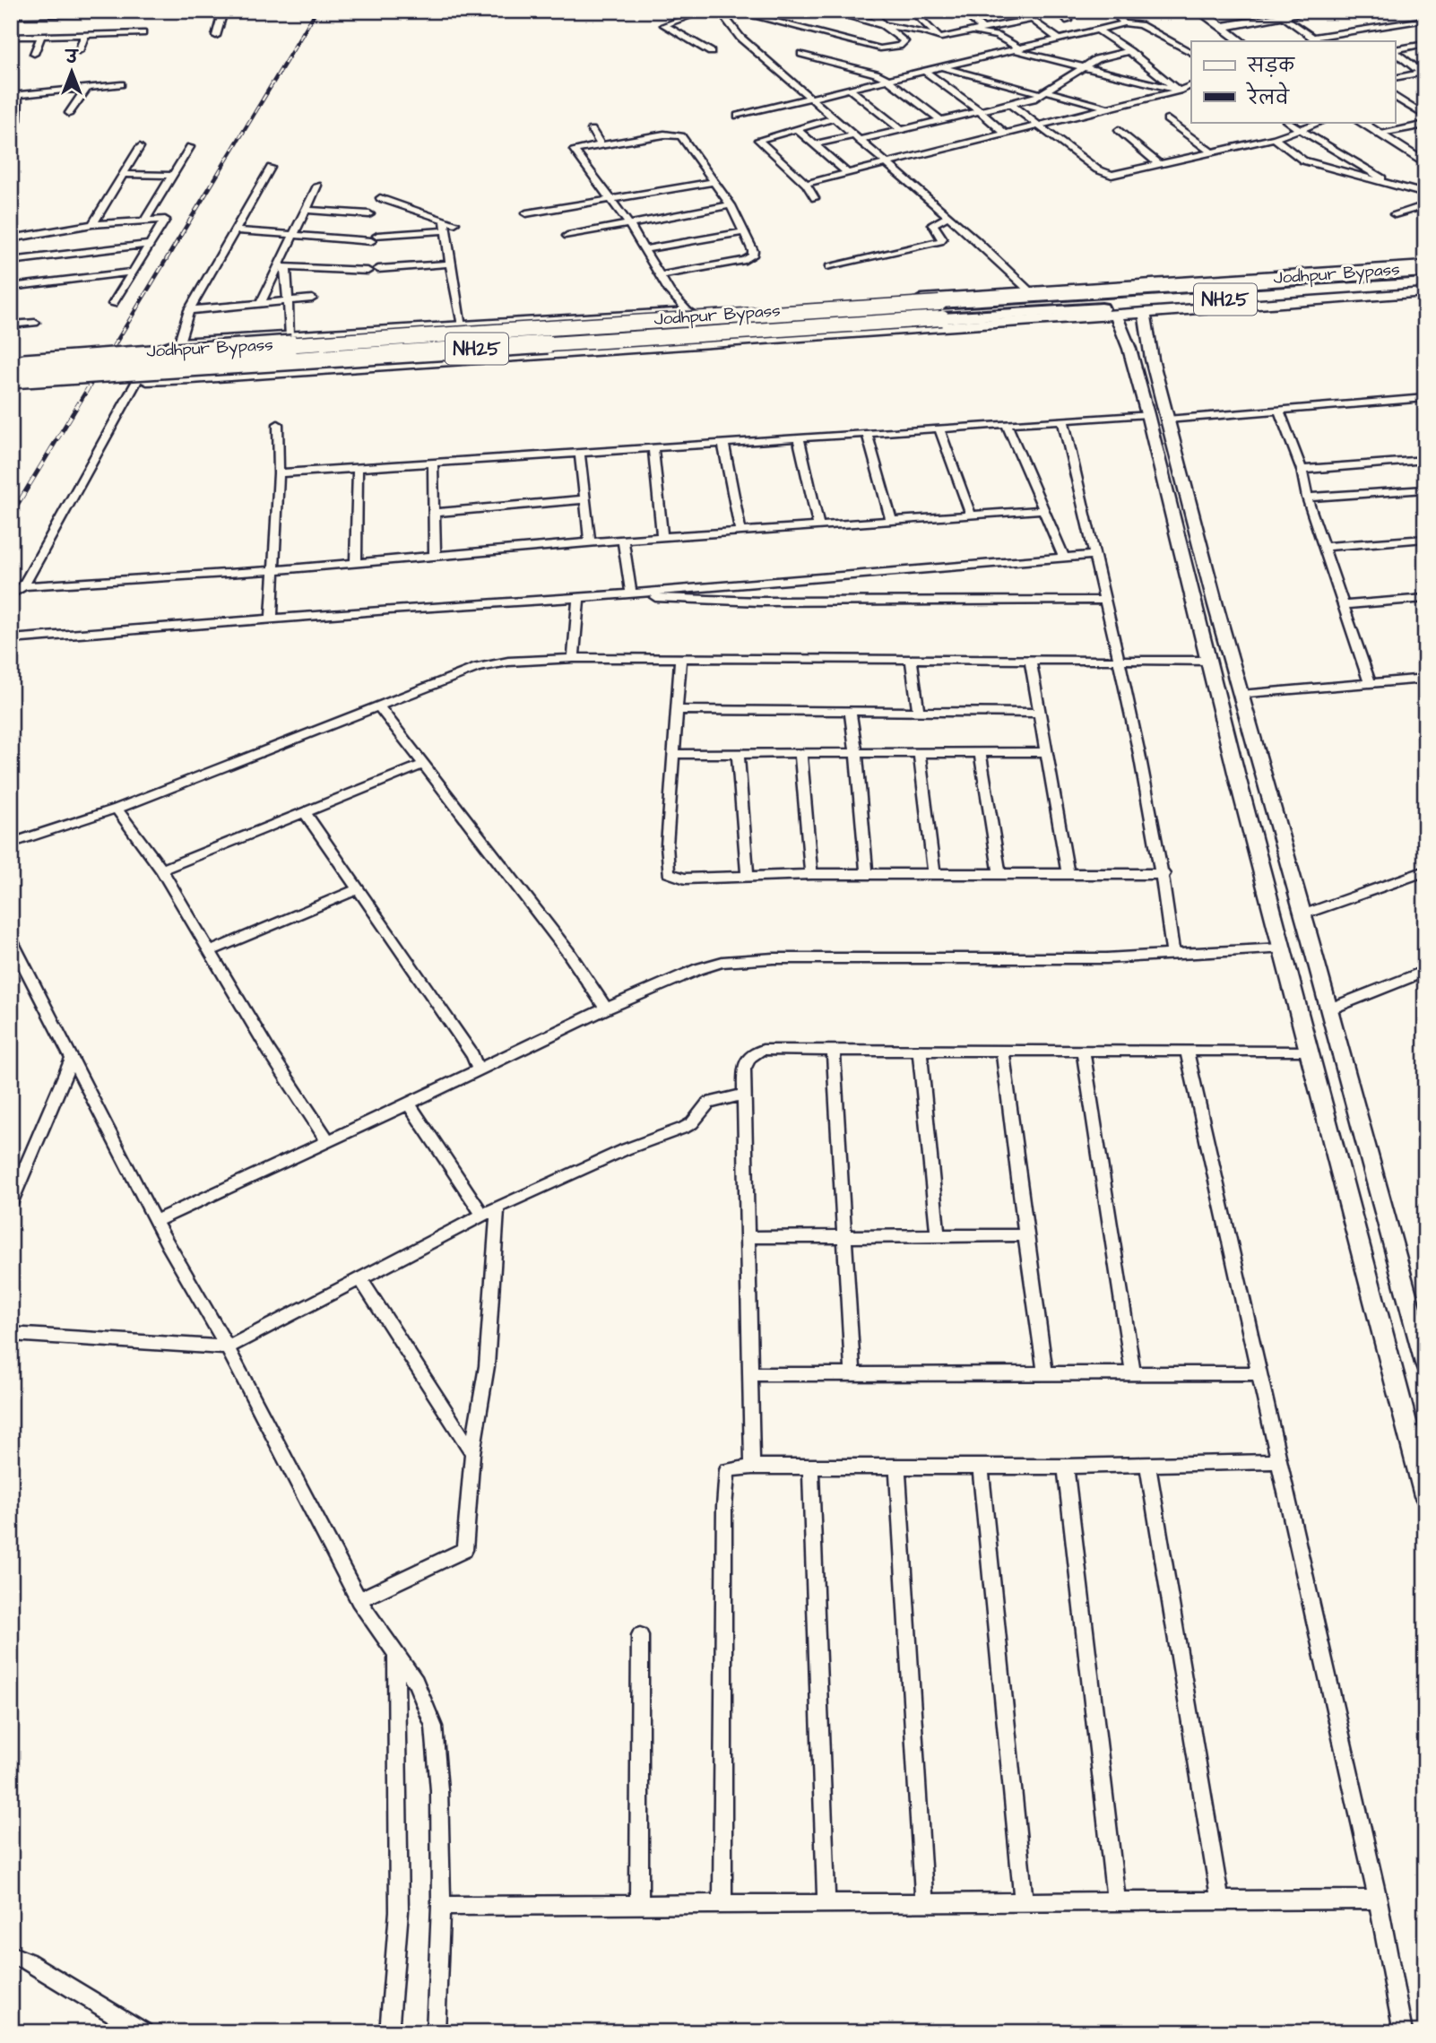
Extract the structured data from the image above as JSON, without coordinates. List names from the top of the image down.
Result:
{
  "streets": {
    "highway": ["Jodhpur Bypass", "NH25"]
  },
  "legend": ["सड़क", "रेलवे"],
  "north": "top"
}
